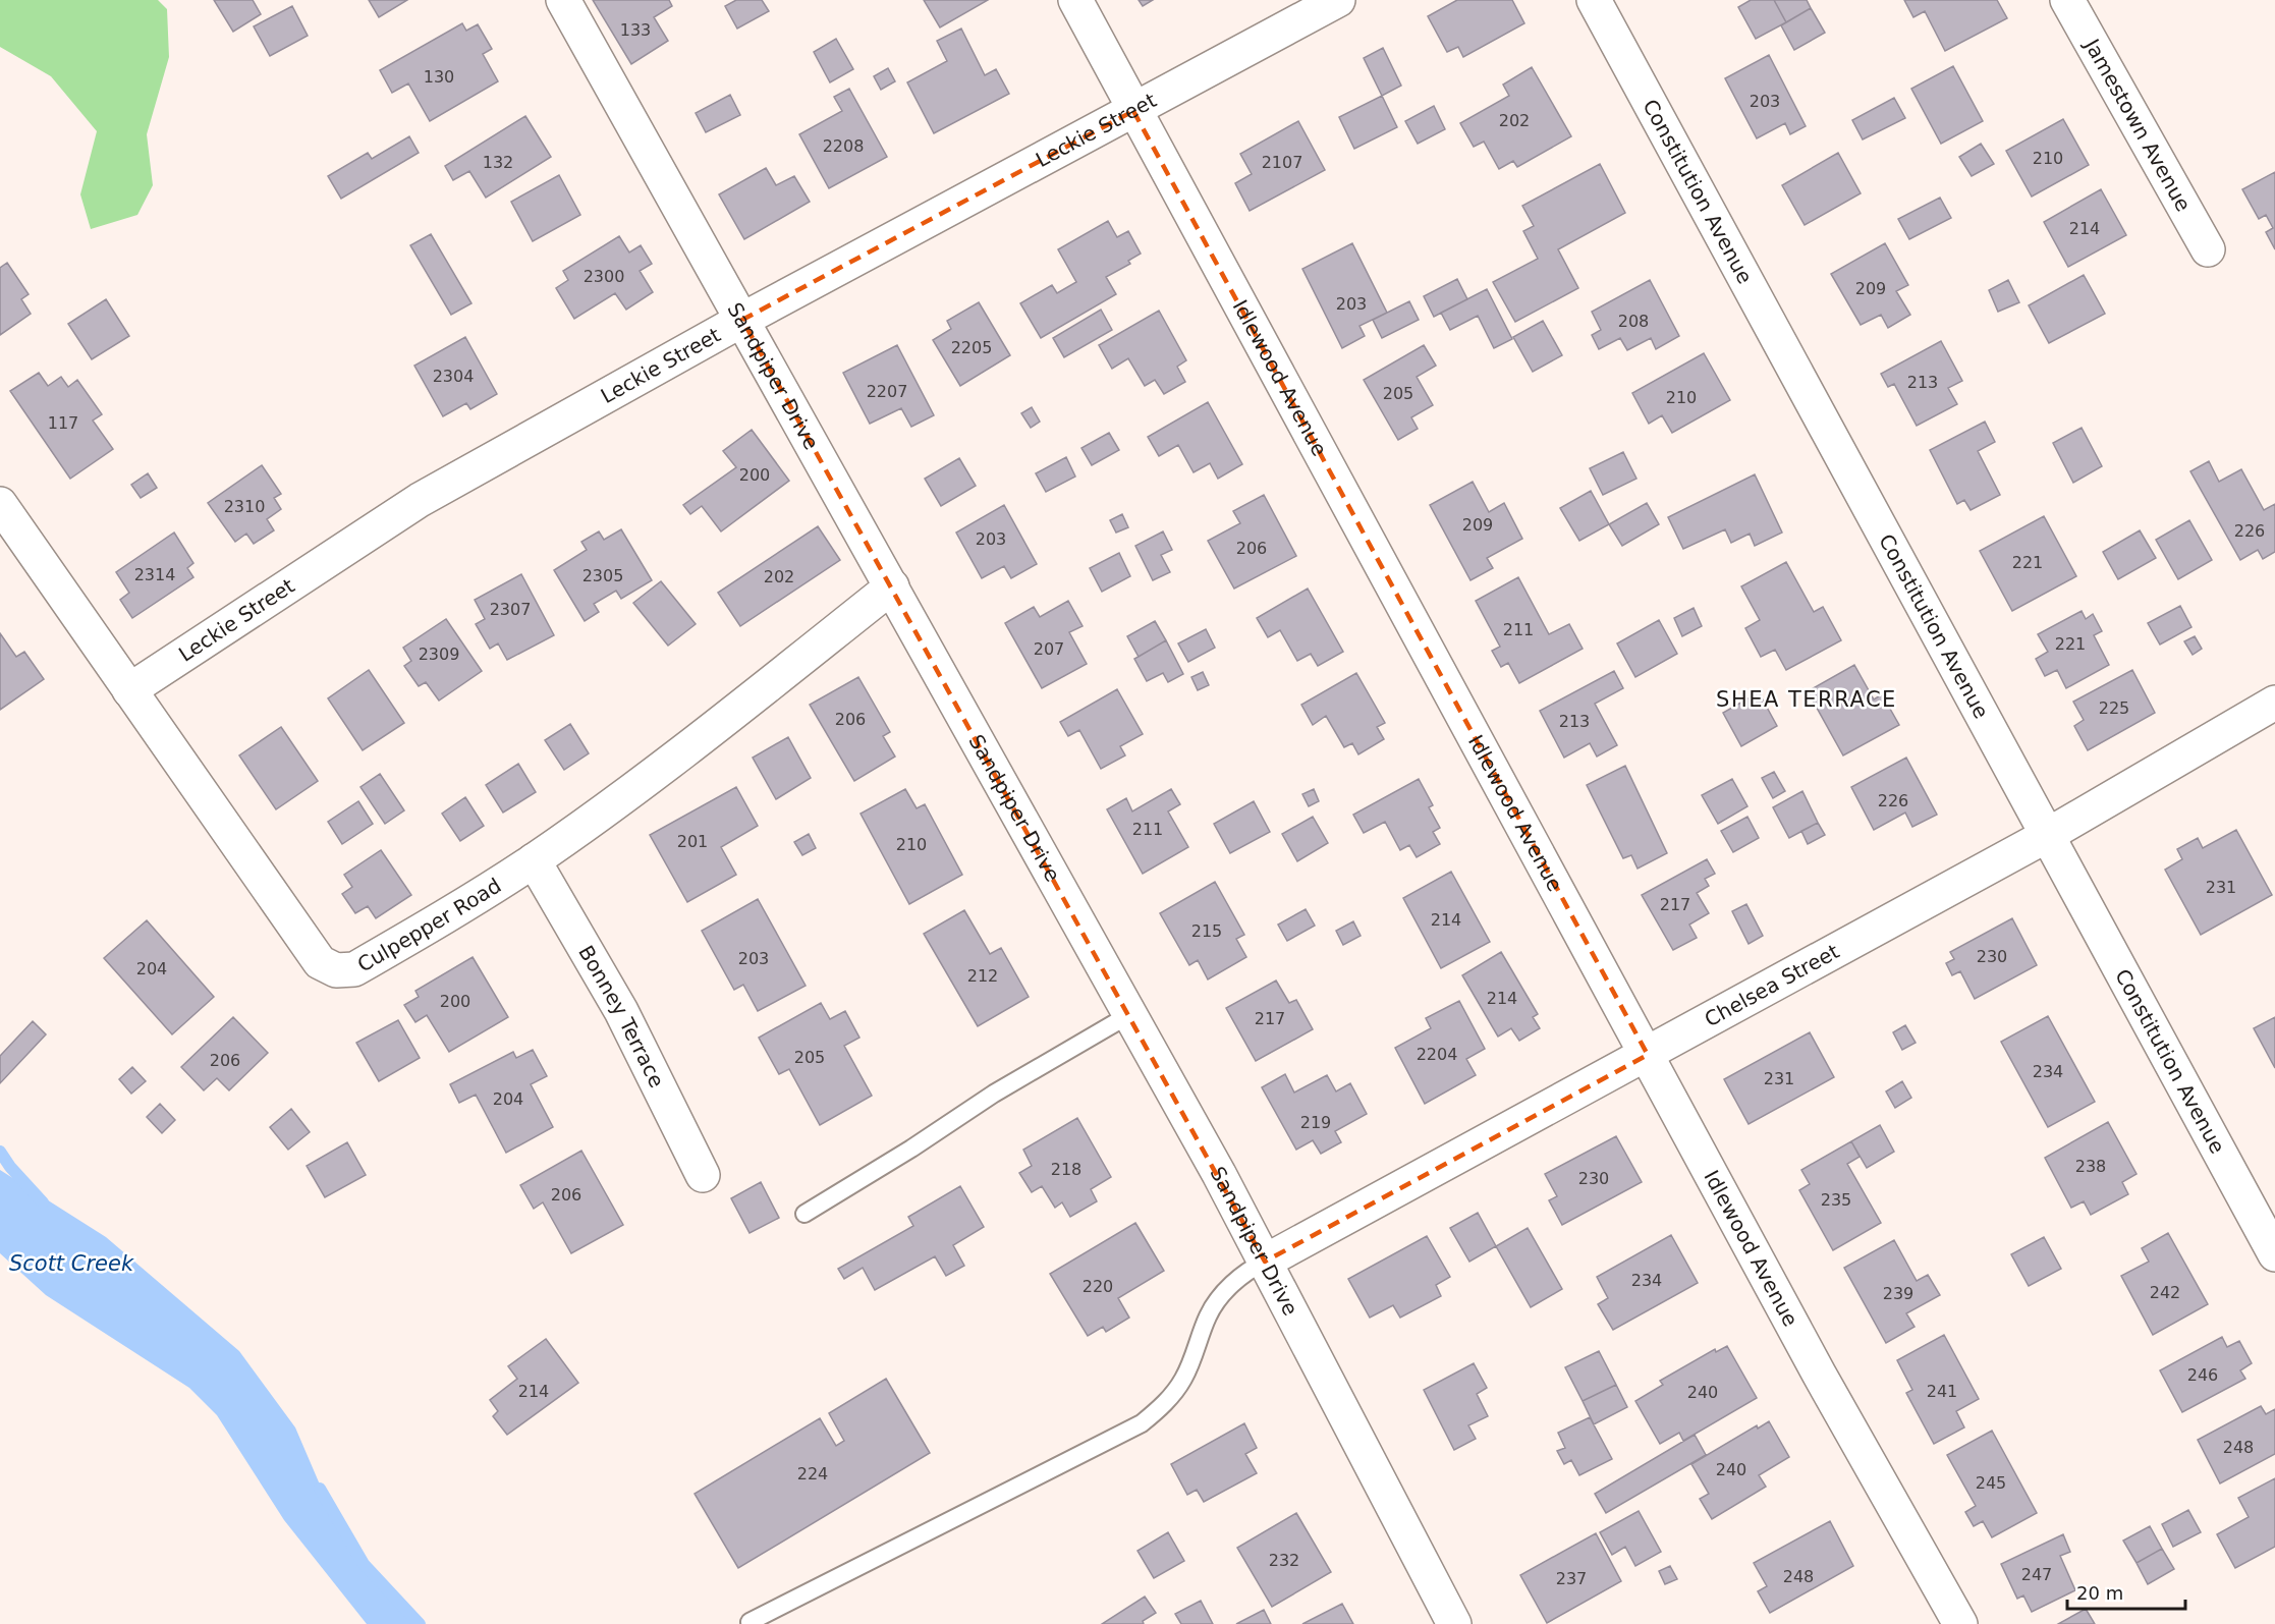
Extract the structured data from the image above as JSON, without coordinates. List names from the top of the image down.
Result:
{
  "streets": {
    "street": [
      "Jamestown Avenue",
      "Leckie Street",
      "Constitution Avenue",
      "Sandpiper Drive",
      "Idlewood Avenue",
      "Culpepper Road",
      "Chelsea Street",
      "Bonney Terrace"
    ]
  },
  "crossings": [
    ["Leckie Street", "Sandpiper Drive"],
    ["Leckie Street", "Idlewood Avenue"],
    ["Leckie Street", "Culpepper Road"],
    ["Constitution Avenue", "Chelsea Street"],
    ["Sandpiper Drive", "Culpepper Road"],
    ["Sandpiper Drive", "Chelsea Street"],
    ["Idlewood Avenue", "Chelsea Street"],
    ["Culpepper Road", "Bonney Terrace"]
  ],
  "districts": ["SHEA TERRACE"],
  "water": ["Scott Creek"],
  "house_numbers": [
    "133",
    "130",
    "203",
    "202",
    "2208",
    "210",
    "132",
    "2107",
    "214",
    "2300",
    "209",
    "203",
    "208",
    "2205",
    "2304",
    "213",
    "2207",
    "205",
    "210",
    "117",
    "200",
    "2310",
    "209",
    "226",
    "203",
    "206",
    "221",
    "2314",
    "2305",
    "202",
    "2307",
    "211",
    "221",
    "207",
    "2309",
    "225",
    "206",
    "213",
    "226",
    "211",
    "201",
    "210",
    "231",
    "217",
    "214",
    "215",
    "230",
    "203",
    "204",
    "212",
    "214",
    "200",
    "217",
    "2204",
    "205",
    "206",
    "234",
    "231",
    "204",
    "219",
    "238",
    "218",
    "230",
    "206",
    "235",
    "234",
    "220",
    "242",
    "239",
    "246",
    "214",
    "241",
    "240",
    "248",
    "240",
    "224",
    "245",
    "232",
    "247",
    "248",
    "237"
  ],
  "scale_bar": "20 m"
}
